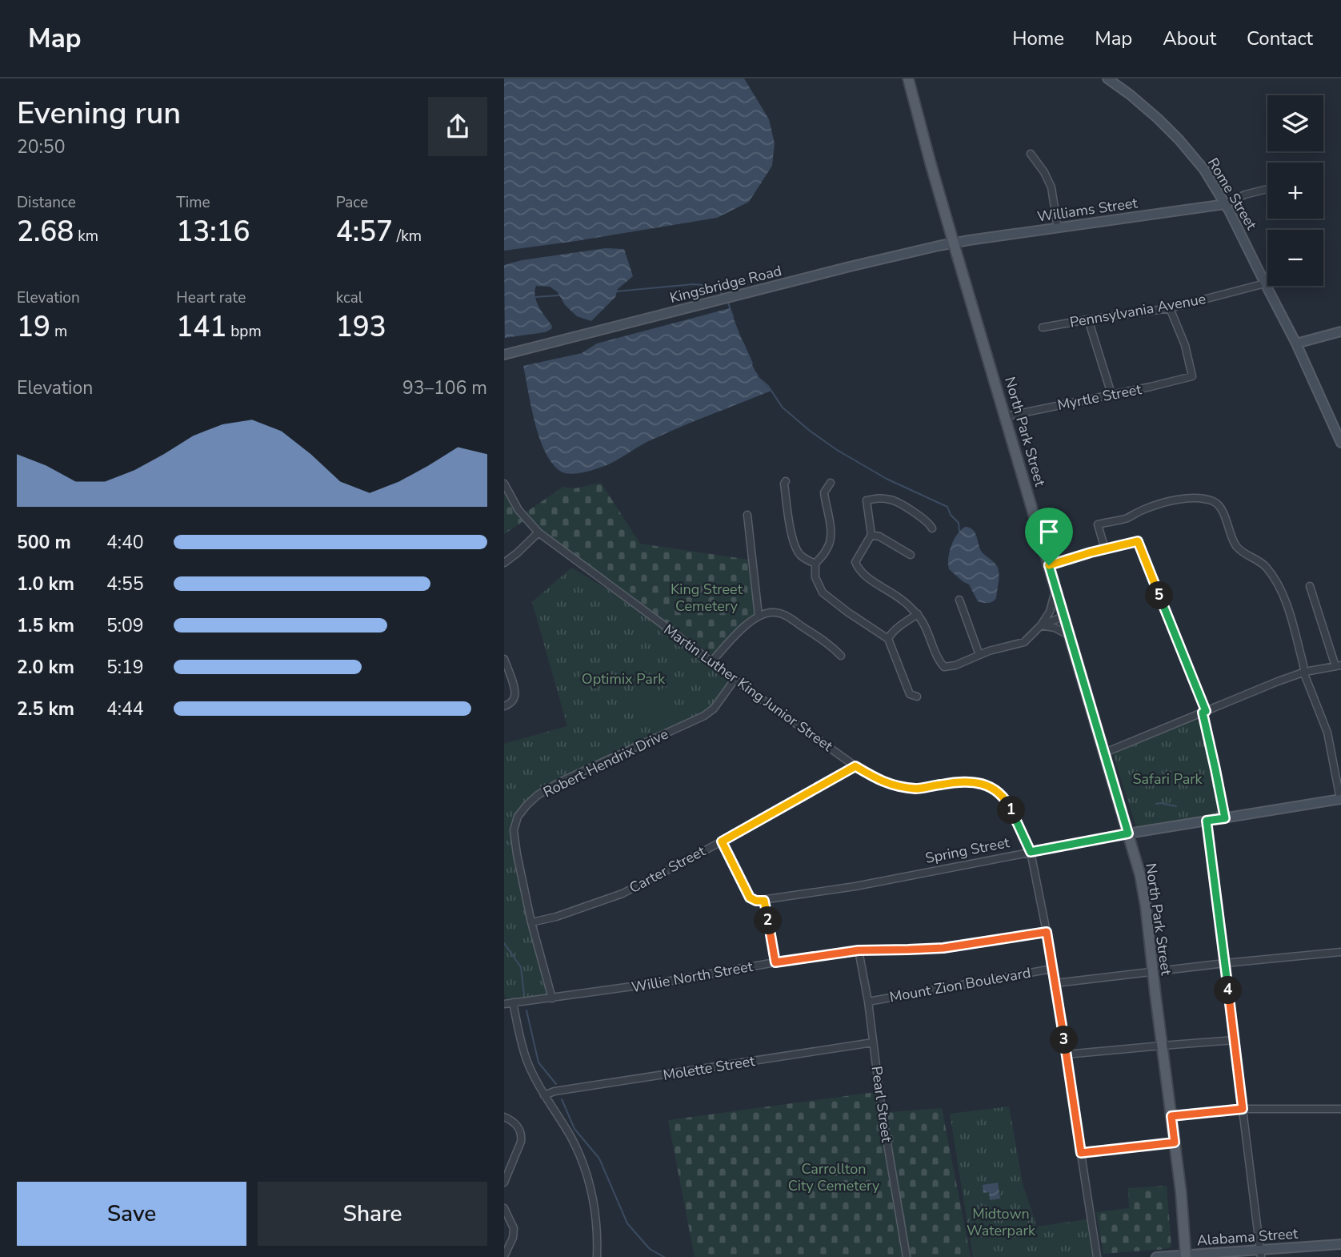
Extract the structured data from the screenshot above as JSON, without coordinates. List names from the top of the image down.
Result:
{
  "streets": {
    "main road": ["North Park Street"],
    "street": [
      "Rome Street",
      "Williams Street",
      "Kingsbridge Road",
      "Pennsylvania Avenue",
      "Myrtle Street",
      "Martin Luther King Junior Street",
      "Robert Hendrix Drive",
      "Spring Street",
      "Carter Street",
      "Willie North Street",
      "Mount Zion Boulevard",
      "Molette Street",
      "Pearl Street",
      "Alabama Street"
    ]
  },
  "crossings": [
    ["Rome Street", "Williams Street"],
    ["Rome Street", "Pennsylvania Avenue"],
    ["Williams Street", "Kingsbridge Road"],
    ["Williams Street", "North Park Street"],
    ["Kingsbridge Road", "North Park Street"],
    ["Pennsylvania Avenue", "Myrtle Street"],
    ["Myrtle Street", "North Park Street"],
    ["North Park Street", "Spring Street"],
    ["North Park Street", "Alabama Street"],
    ["Martin Luther King Junior Street", "Robert Hendrix Drive"],
    ["Martin Luther King Junior Street", "Spring Street"],
    ["Martin Luther King Junior Street", "Carter Street"],
    ["Martin Luther King Junior Street", "Willie North Street"],
    ["Martin Luther King Junior Street", "Mount Zion Boulevard"],
    ["Robert Hendrix Drive", "Carter Street"],
    ["Robert Hendrix Drive", "Willie North Street"],
    ["Willie North Street", "Pearl Street"],
    ["Mount Zion Boulevard", "Pearl Street"],
    ["Molette Street", "Pearl Street"]
  ],
  "parks": [
    "King Street Cemetery",
    "Optimix Park",
    "Safari Park",
    "Carrollton City Cemetery",
    "Midtown Waterpark"
  ],
  "page": {
    "header": "Map",
    "nav": [
      "Home",
      "Map",
      "About",
      "Contact"
    ],
    "heading": ["Evening run", "20:50"],
    "map_buttons": ["+", "−"],
    "stats": [
      ["Distance", "2.68 km"],
      ["Time", "13:16"],
      ["Pace", "4:57 /km"],
      ["Elevation", "19 m"],
      ["Heart rate", "141 bpm"],
      ["kcal", "193"]
    ],
    "chart": ["Elevation", "93–106 m"],
    "list": [
      {
        "name": "500 m",
        "note": "4:40"
      },
      {
        "name": "1.0 km",
        "note": "4:55"
      },
      {
        "name": "1.5 km",
        "note": "5:09"
      },
      {
        "name": "2.0 km",
        "note": "5:19"
      },
      {
        "name": "2.5 km",
        "note": "4:44"
      }
    ],
    "pins": [
      "5",
      "1",
      "2",
      "4",
      "3"
    ],
    "buttons": ["Save", "Share"]
  }
}
